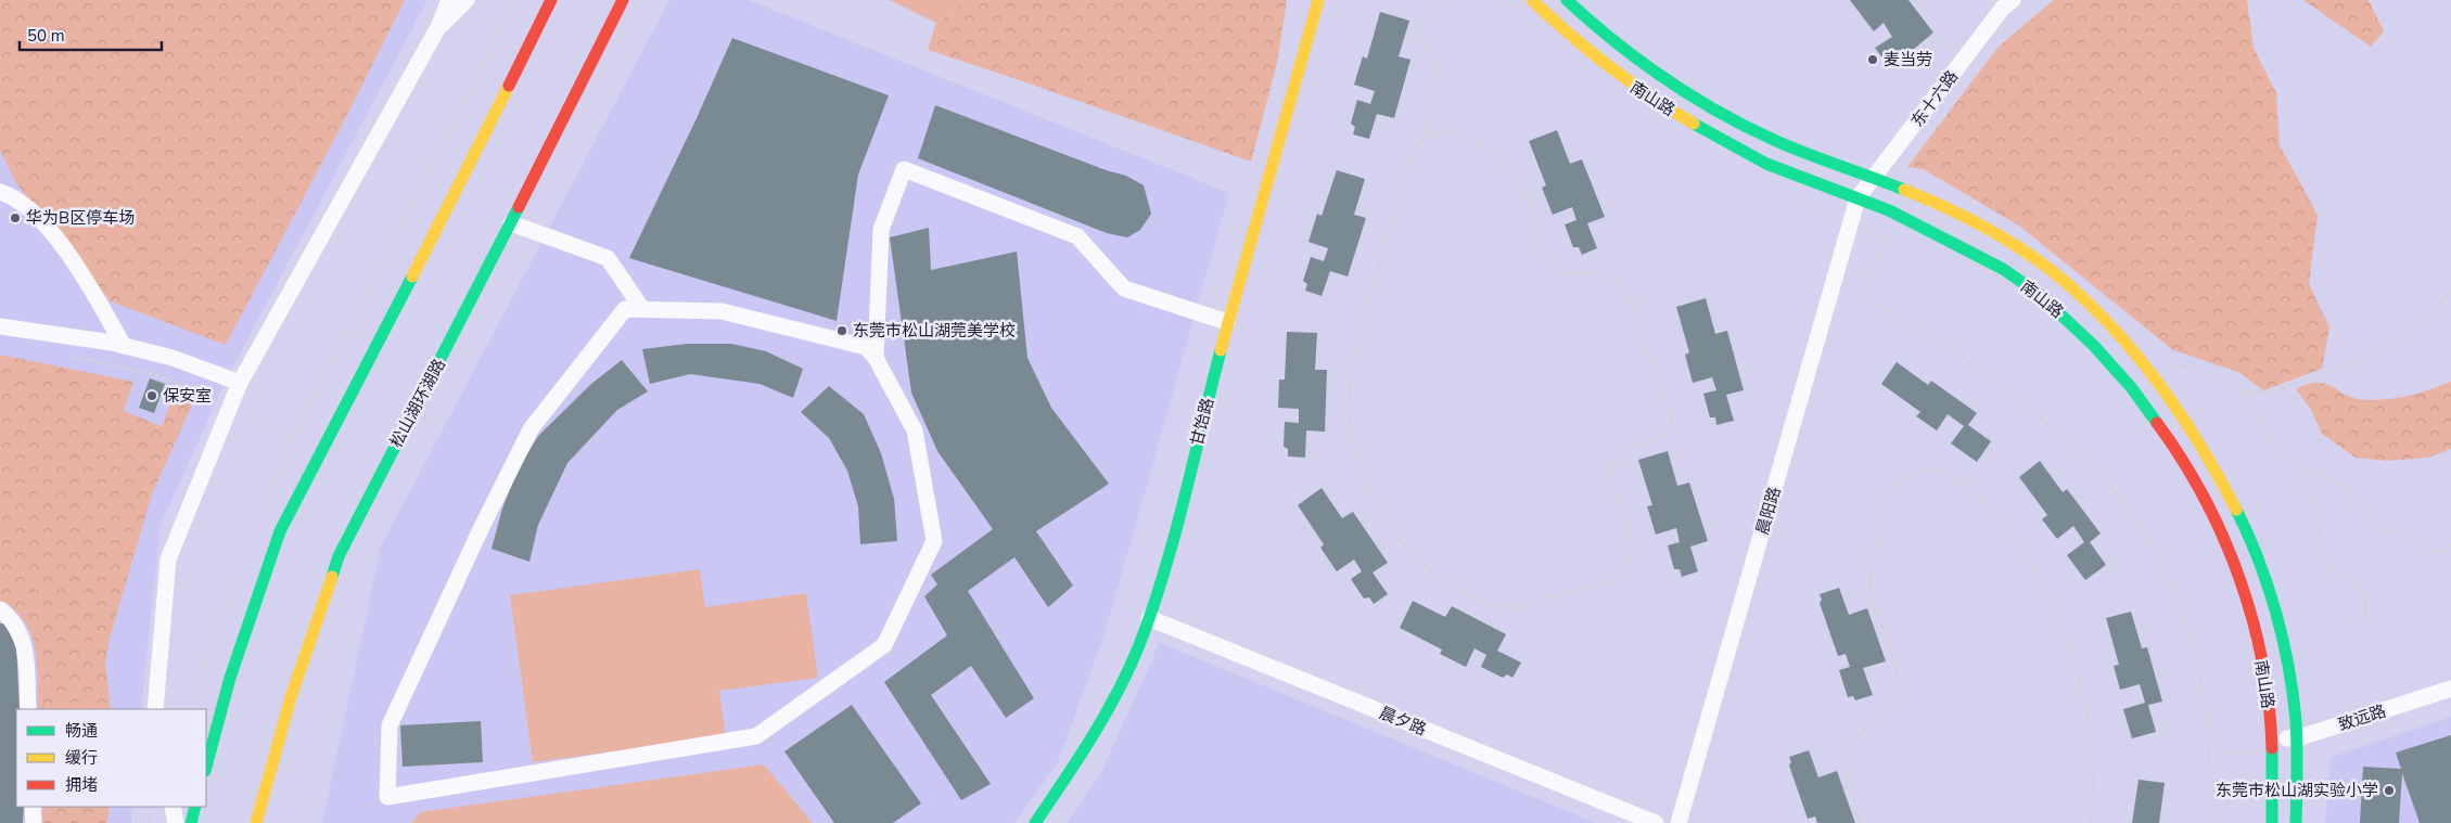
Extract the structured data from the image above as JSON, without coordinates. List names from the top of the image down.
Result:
{
  "streets": {
    "main road": ["南山路", "松山湖环湖路", "甘饴路"],
    "street": [
      "东十六路",
      "晨阳路",
      "致远路",
      "晨夕路"
    ]
  },
  "crossings": [
    ["南山路", "东十六路"],
    ["南山路", "晨阳路"],
    ["南山路", "致远路"],
    ["东十六路", "晨阳路"],
    ["甘饴路", "晨夕路"]
  ],
  "places": [
    "麦当劳",
    "华为B区停车场",
    "东莞市松山湖莞美学校",
    "保安室",
    "东莞市松山湖实验小学"
  ],
  "legend": ["畅通", "缓行", "拥堵"],
  "scale_bar": "50 m"
}
